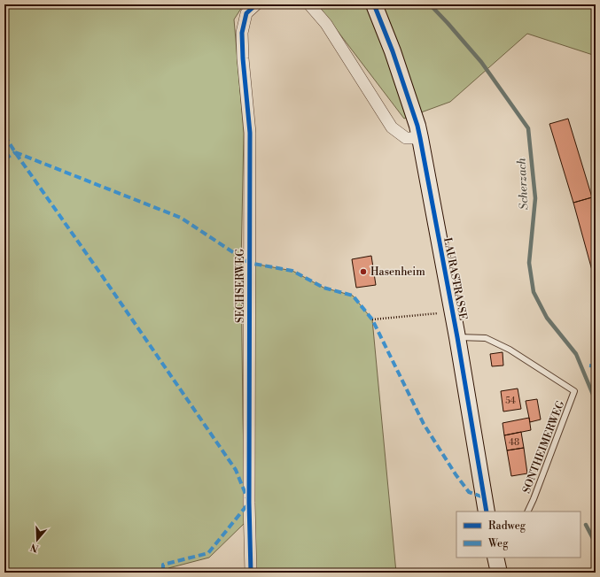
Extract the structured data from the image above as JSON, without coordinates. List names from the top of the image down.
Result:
{
  "streets": {
    "street": ["LAURASTRASSE", "SECHSERWEG"],
    "lane": ["SONTHEIMERWEG"]
  },
  "crossings": [
    ["LAURASTRASSE", "SONTHEIMERWEG"]
  ],
  "water": ["Scherzach"],
  "places": ["Hasenheim"],
  "house_numbers": ["54", "48"],
  "legend": ["Radweg", "Weg"],
  "north": "bottom"
}
